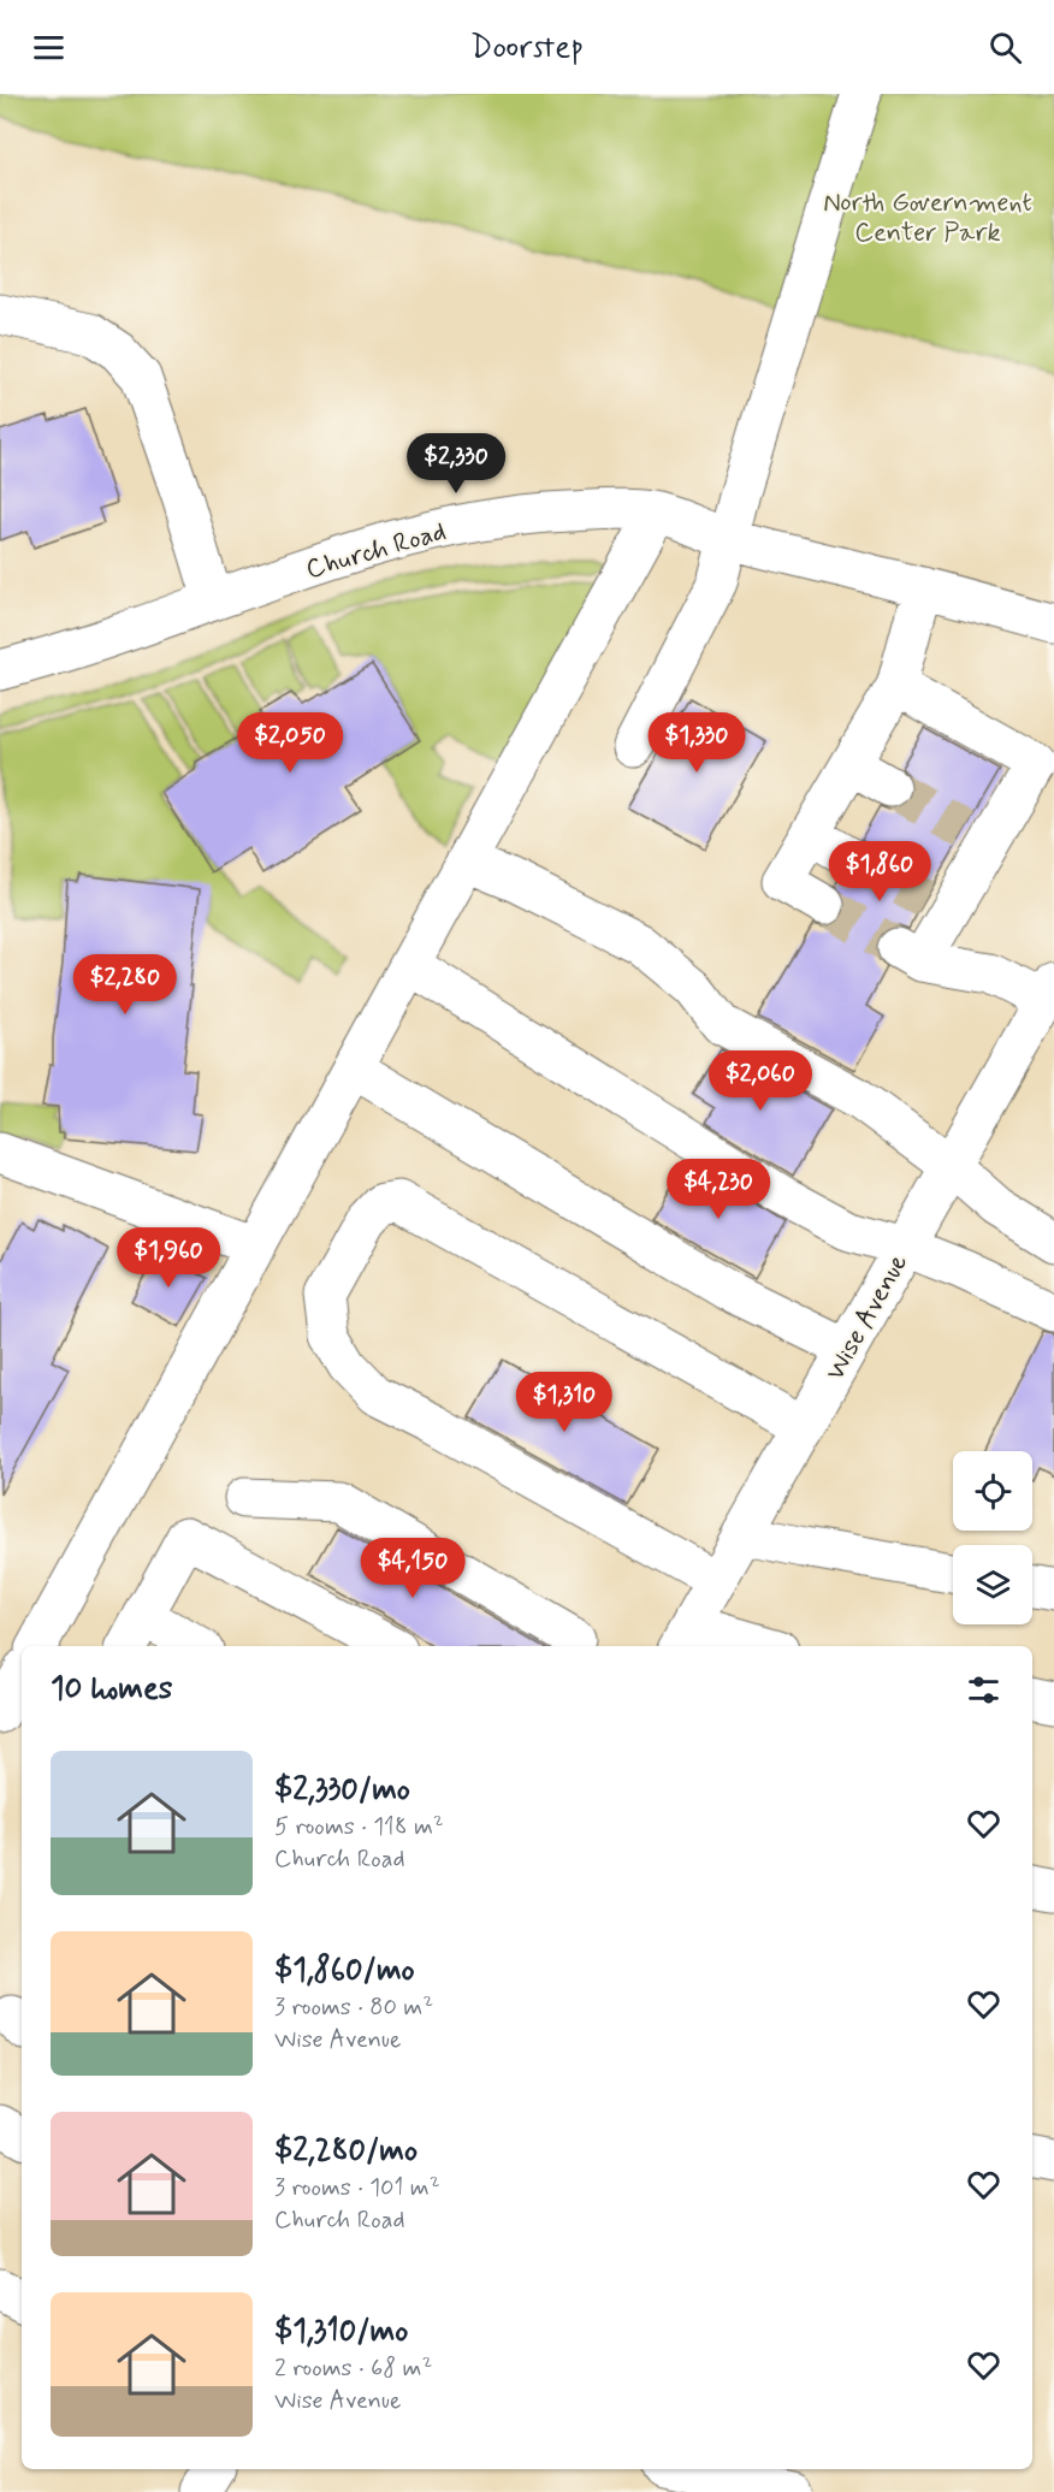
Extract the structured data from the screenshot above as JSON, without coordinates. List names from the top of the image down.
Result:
{
  "streets": {
    "street": ["Church Road", "Wise Avenue"]
  },
  "parks": ["North Government Center Park"],
  "page": {
    "header": "Doorstep",
    "price": [
      "$2,330",
      "$2,050",
      "$1,330",
      "$1,860",
      "$2,280",
      "$2,060",
      "$4,230",
      "$1,960",
      "$1,310",
      "$4,150"
    ],
    "heading": "10 homes",
    "list": [
      {
        "name": "$2,330/mo",
        "note": "5 rooms · 118 m² · Church Road"
      },
      {
        "name": "$1,860/mo",
        "note": "3 rooms · 80 m² · Wise Avenue"
      },
      {
        "name": "$2,280/mo",
        "note": "3 rooms · 101 m² · Church Road"
      },
      {
        "name": "$1,310/mo",
        "note": "2 rooms · 68 m² · Wise Avenue"
      }
    ]
  }
}
